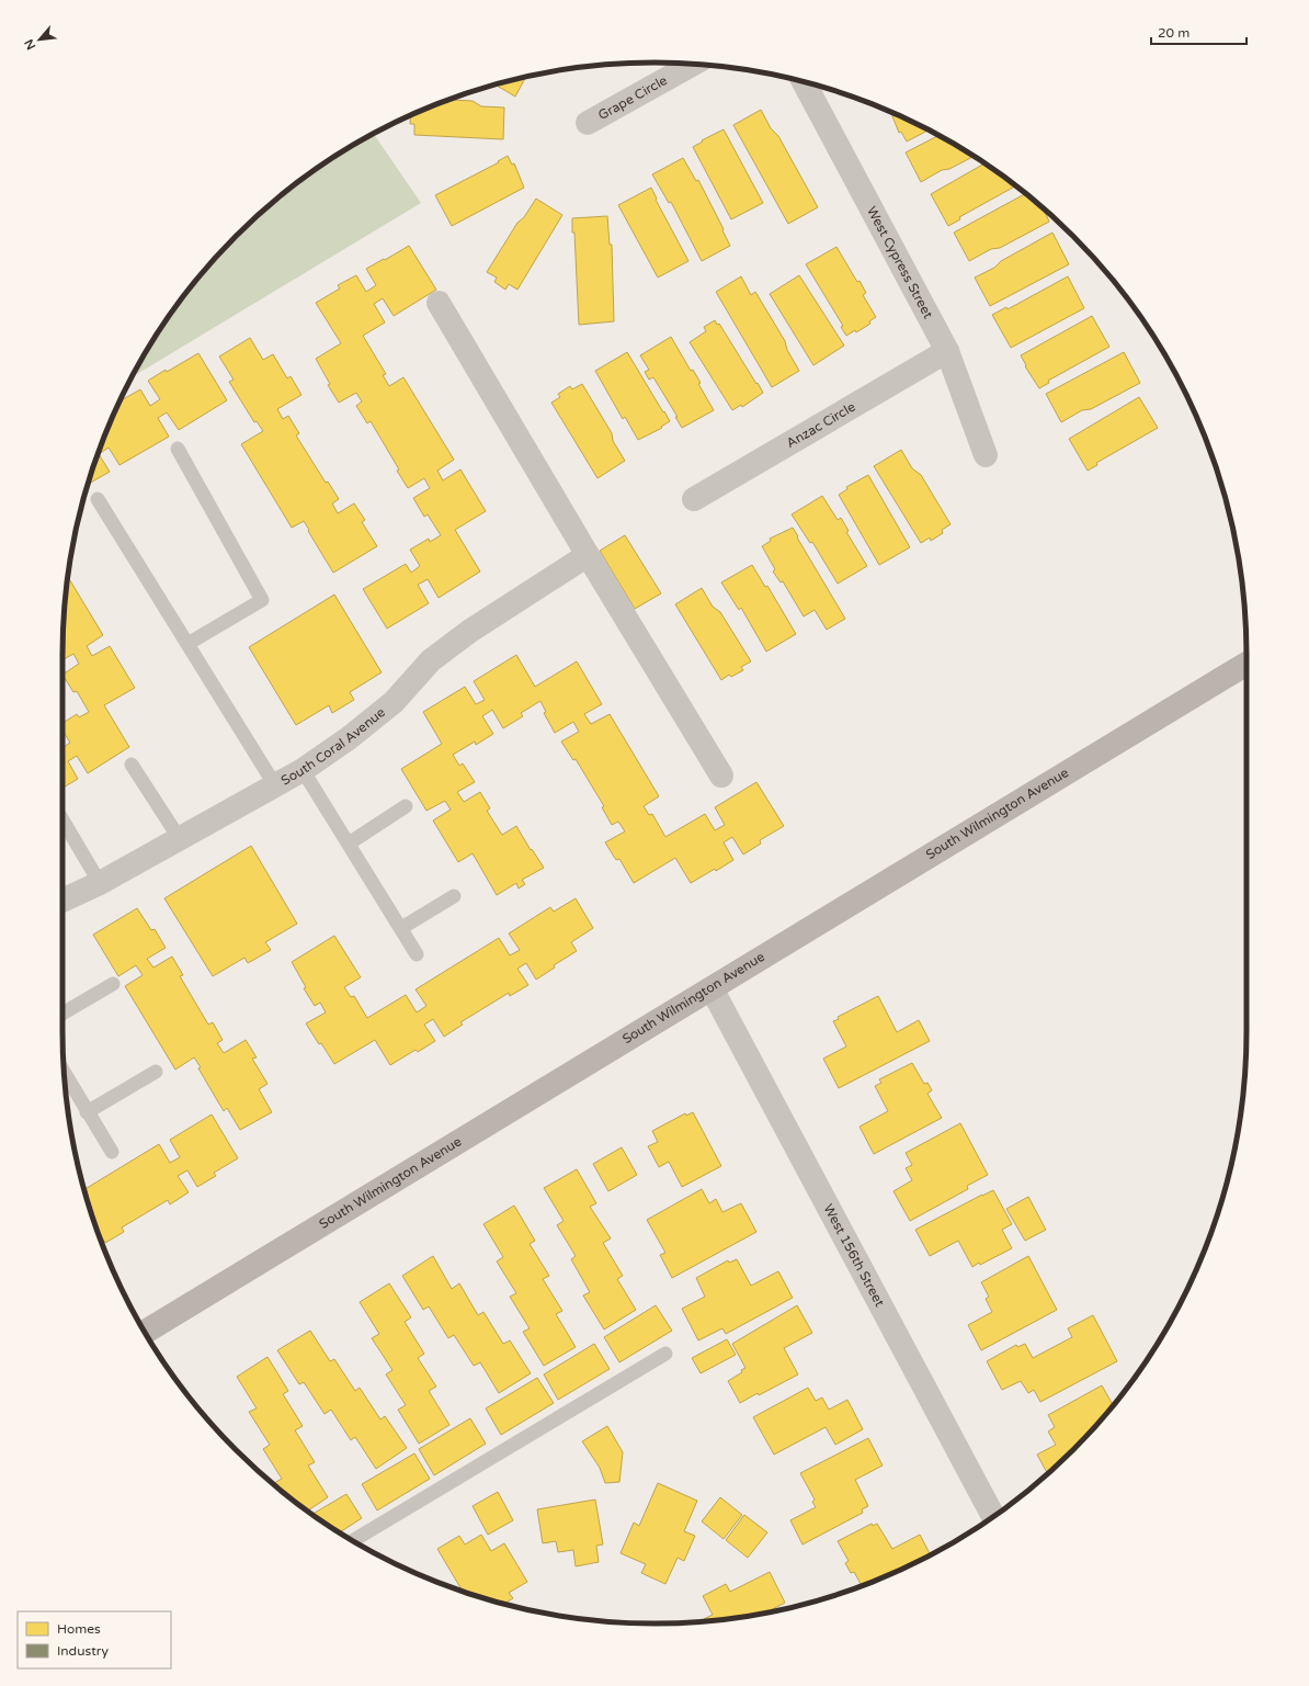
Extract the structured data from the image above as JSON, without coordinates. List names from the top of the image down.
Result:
{
  "streets": {
    "main road": ["South Wilmington Avenue"],
    "street": [
      "Grape Circle",
      "West Cypress Street",
      "Anzac Circle",
      "South Coral Avenue",
      "West 156th Street"
    ]
  },
  "crossings": [
    ["West Cypress Street", "Anzac Circle"],
    ["South Wilmington Avenue", "West 156th Street"]
  ],
  "legend": ["Homes", "Industry"],
  "scale_bar": "20 m",
  "north": "bottom left"
}
